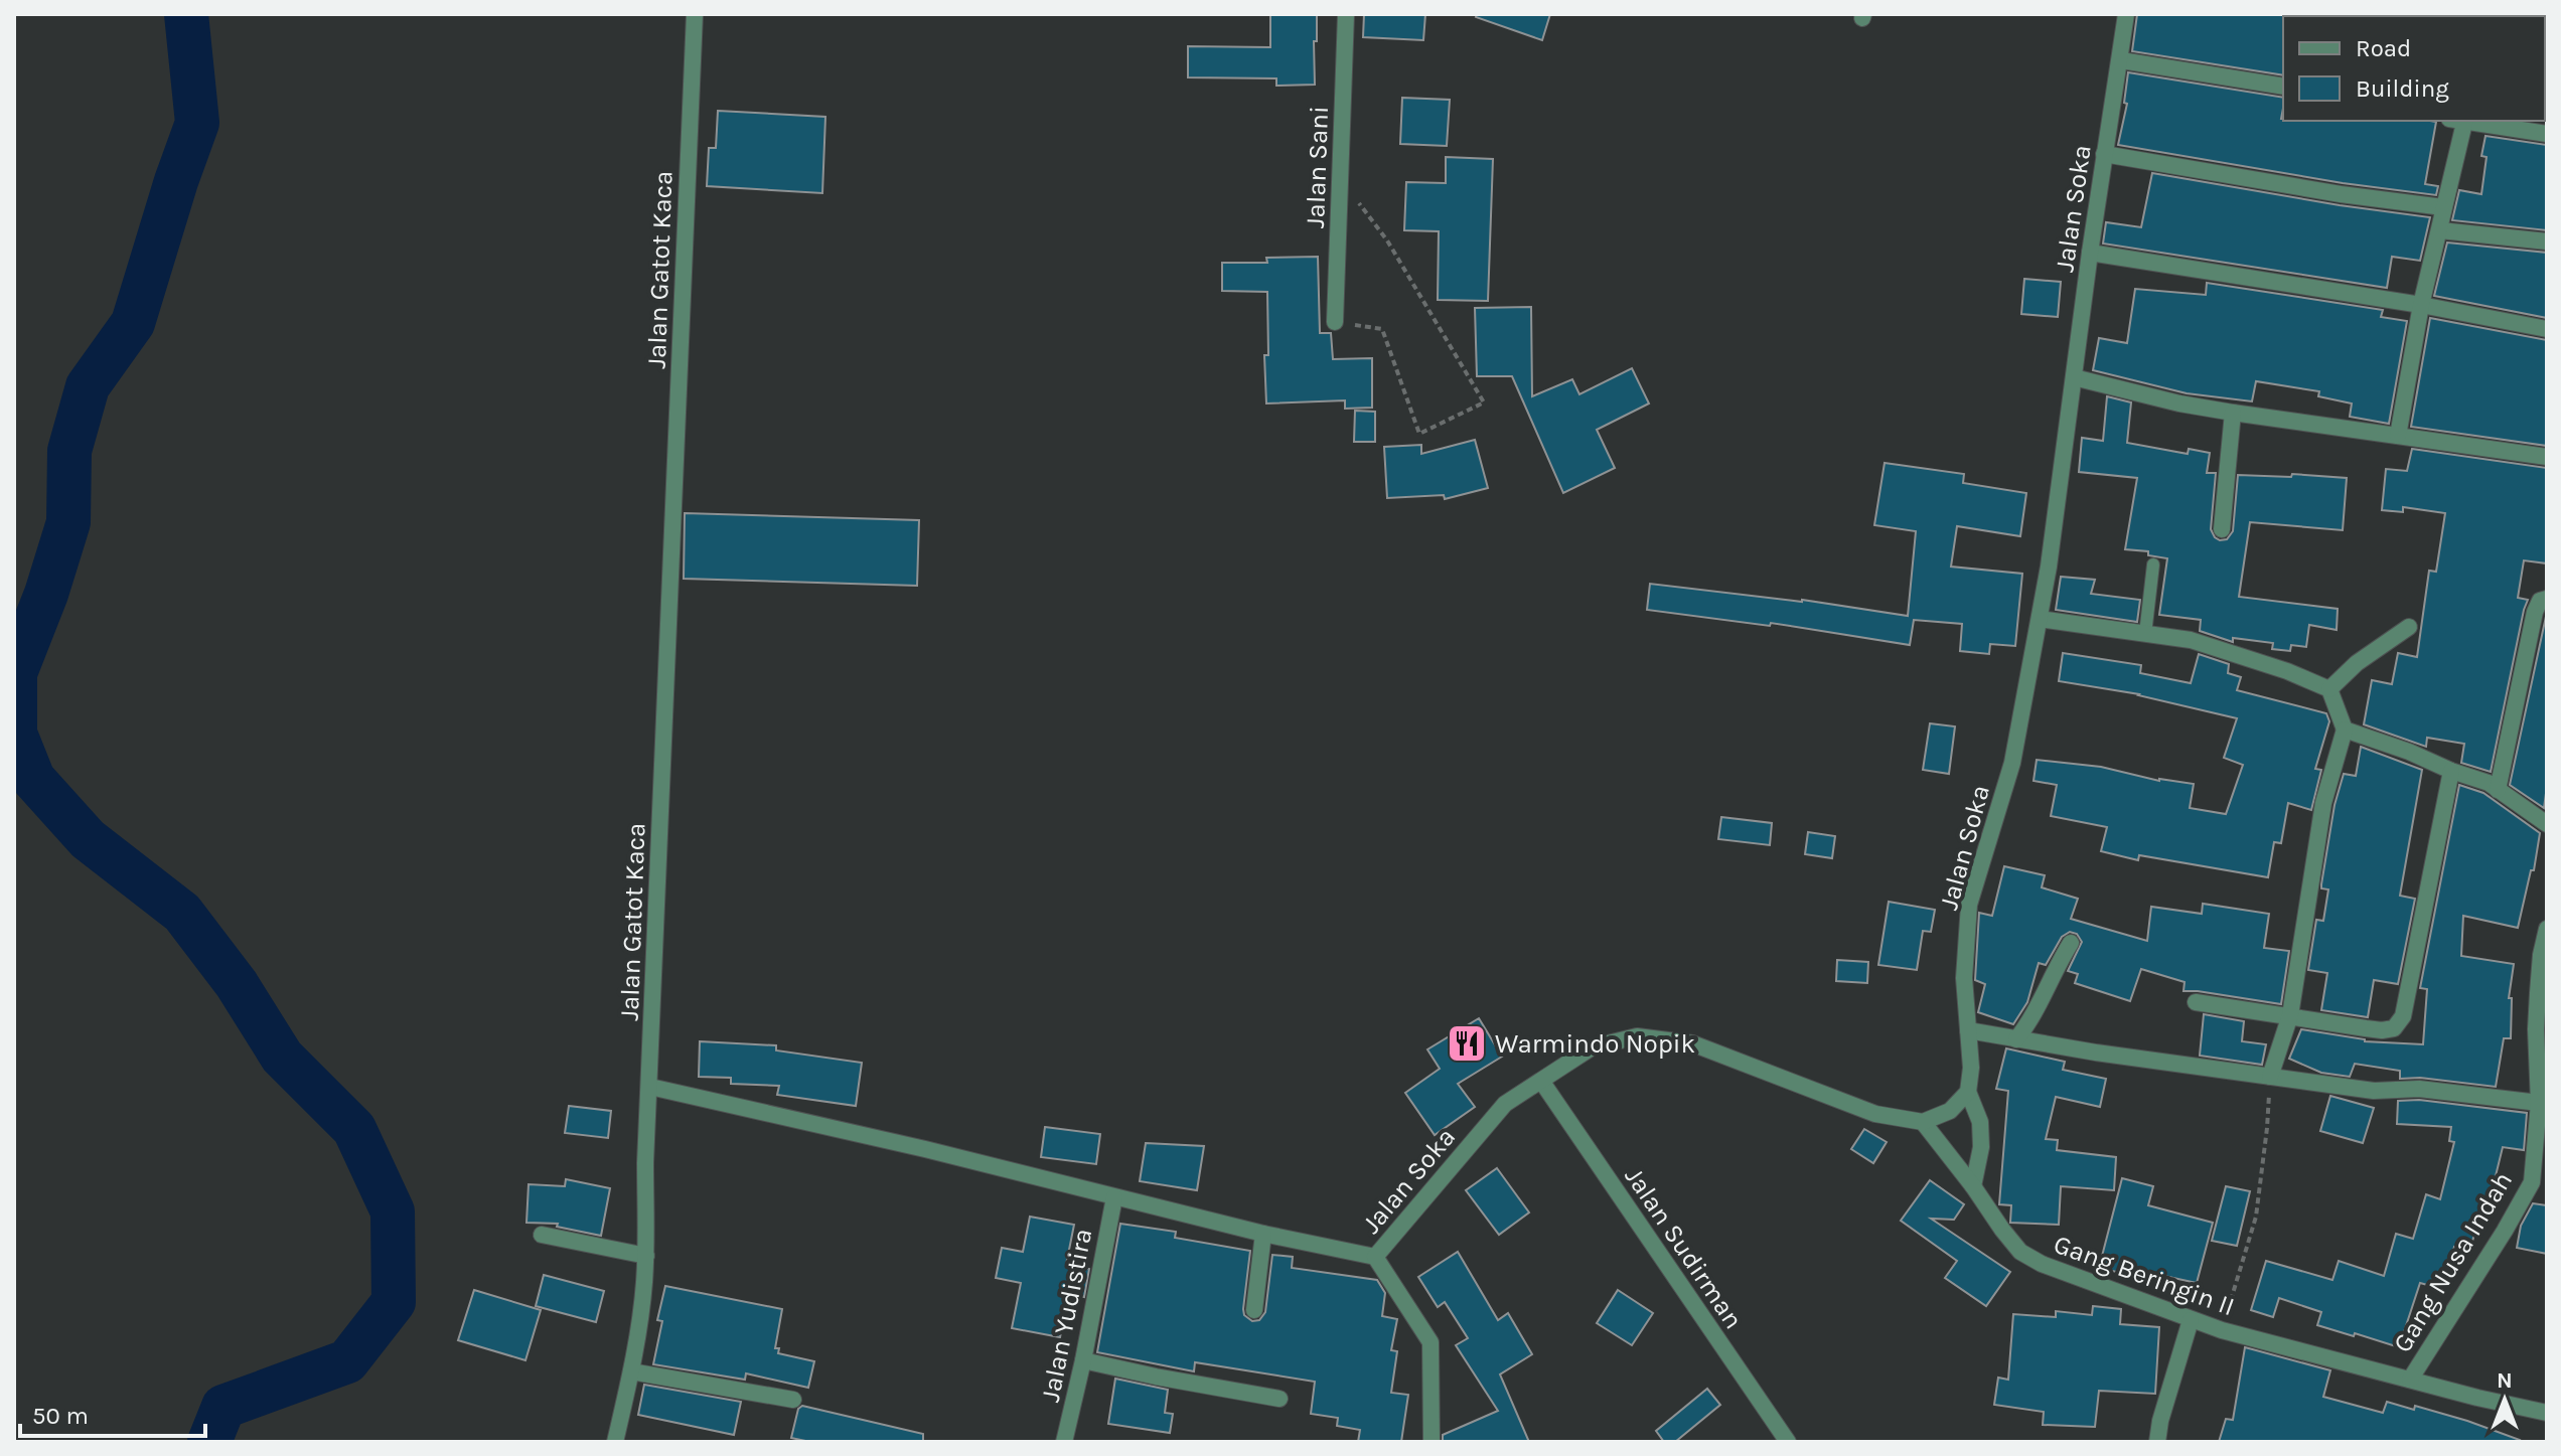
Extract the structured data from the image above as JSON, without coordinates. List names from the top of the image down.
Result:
{
  "streets": {
    "street": [
      "Jalan Sani",
      "Jalan Soka",
      "Jalan Gatot Kaca",
      "Jalan Sudirman",
      "Gang Nusa Indah",
      "Gang Beringin II",
      "Jalan Yudistira"
    ]
  },
  "crossings": [
    ["Jalan Soka", "Jalan Sudirman"],
    ["Jalan Soka", "Gang Beringin II"],
    ["Gang Nusa Indah", "Gang Beringin II"]
  ],
  "places": {
    "restaurant": ["Warmindo Nopik"]
  },
  "legend": ["Road", "Building"],
  "scale_bar": "50 m",
  "north": "top"
}
